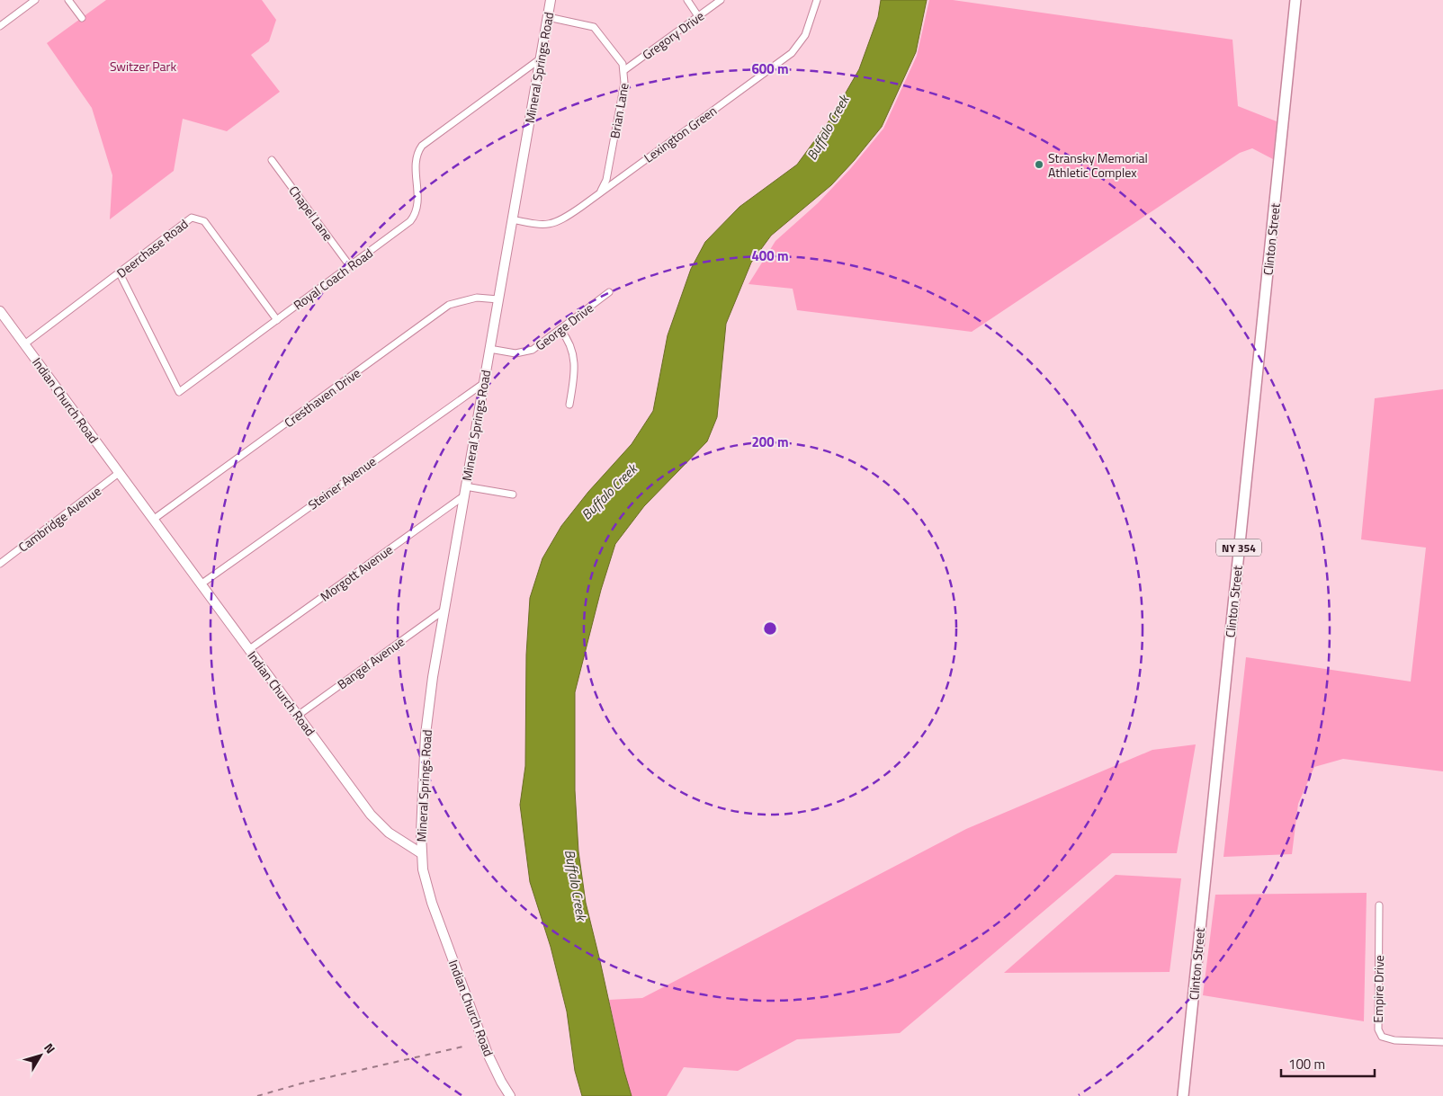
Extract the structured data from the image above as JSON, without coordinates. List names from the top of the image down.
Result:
{
  "streets": {
    "main road": ["Clinton Street", "NY 354"],
    "street": [
      "Gregory Drive",
      "Mineral Springs Road",
      "Brian Lane",
      "Lexington Green",
      "Chapel Lane",
      "Deerchase Road",
      "Royal Coach Road",
      "George Drive",
      "Cresthaven Drive",
      "Indian Church Road",
      "Steiner Avenue",
      "Cambridge Avenue",
      "Morgott Avenue",
      "Bangel Avenue",
      "Empire Drive"
    ]
  },
  "crossings": [
    ["Gregory Drive", "Brian Lane"],
    ["Mineral Springs Road", "Brian Lane"],
    ["Mineral Springs Road", "Lexington Green"],
    ["Mineral Springs Road", "Royal Coach Road"],
    ["Mineral Springs Road", "George Drive"],
    ["Mineral Springs Road", "Cresthaven Drive"],
    ["Mineral Springs Road", "Indian Church Road"],
    ["Mineral Springs Road", "Steiner Avenue"],
    ["Mineral Springs Road", "Morgott Avenue"],
    ["Mineral Springs Road", "Bangel Avenue"],
    ["Brian Lane", "Lexington Green"],
    ["Chapel Lane", "Royal Coach Road"],
    ["Deerchase Road", "Royal Coach Road"],
    ["Deerchase Road", "Indian Church Road"],
    ["Cresthaven Drive", "Indian Church Road"],
    ["Indian Church Road", "Steiner Avenue"],
    ["Indian Church Road", "Cambridge Avenue"],
    ["Indian Church Road", "Morgott Avenue"],
    ["Indian Church Road", "Bangel Avenue"]
  ],
  "water": ["Buffalo Creek"],
  "parks": ["Switzer Park"],
  "places": ["Stransky Memorial Athletic Complex"],
  "scale_bar": "100 m",
  "north": "top right",
  "rings": ["600 m", "400 m", "200 m"]
}
